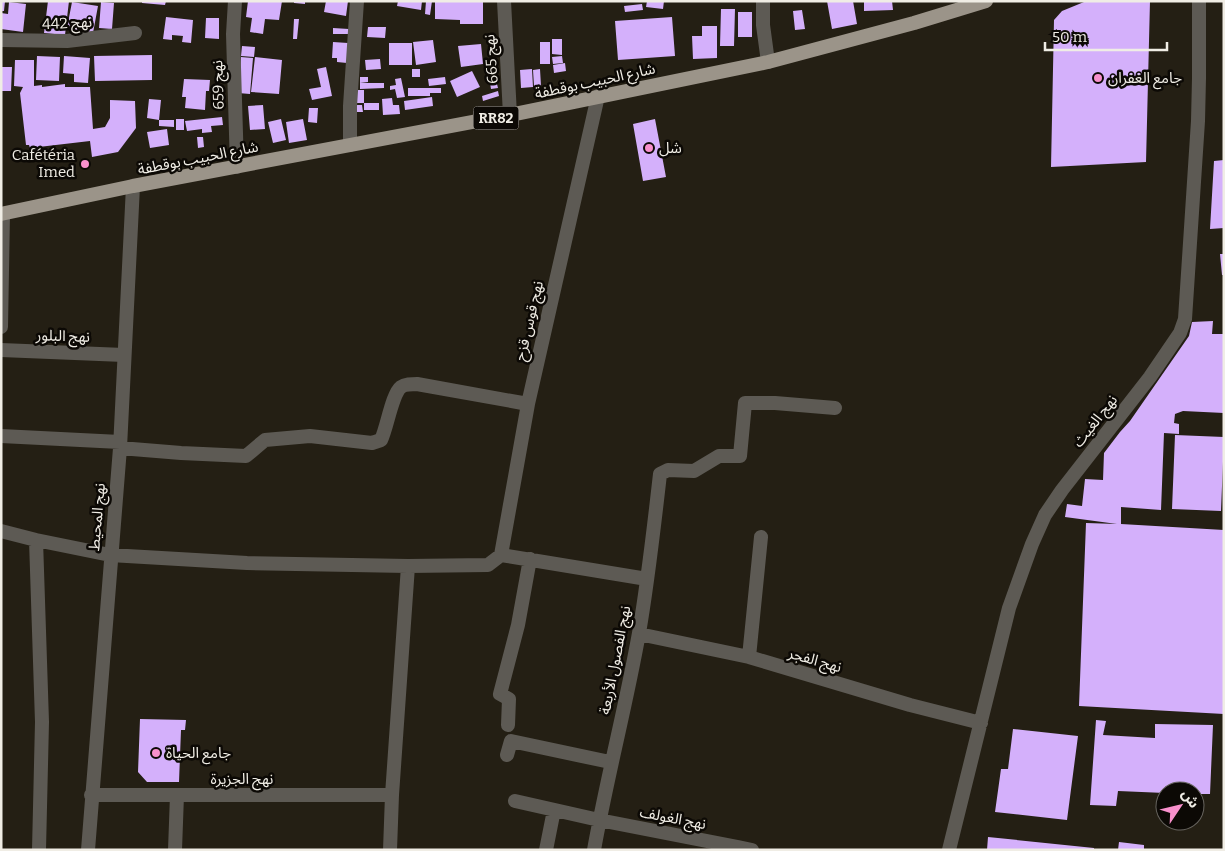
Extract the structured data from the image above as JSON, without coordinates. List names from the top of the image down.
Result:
{
  "streets": {
    "main road": ["شارع الحبيب بوقطفة", "RR82"],
    "street": [
      "نهج 442",
      "نهج 665",
      "نهج 659",
      "نهج قوس قزح",
      "نهج البلور",
      "نهج الغيث",
      "نهج المحيط",
      "نهج الفصول الأربعة",
      "نهج الفجر",
      "نهج الجزيرة",
      "نهج الغولف"
    ]
  },
  "crossings": [
    ["نهج 665", "شارع الحبيب بوقطفة"],
    ["شارع الحبيب بوقطفة", "نهج 659"],
    ["شارع الحبيب بوقطفة", "نهج قوس قزح"],
    ["شارع الحبيب بوقطفة", "نهج المحيط"],
    ["نهج البلور", "نهج المحيط"],
    ["نهج الغيث", "نهج الفجر"],
    ["نهج المحيط", "نهج الجزيرة"],
    ["نهج الفصول الأربعة", "نهج الفجر"],
    ["نهج الفصول الأربعة", "نهج الغولف"]
  ],
  "places": [
    "جامع الغفران",
    "شل",
    "Cafétéria Imed",
    "جامع الحياة"
  ],
  "scale_bar": "50 m",
  "north": "top right"
}
